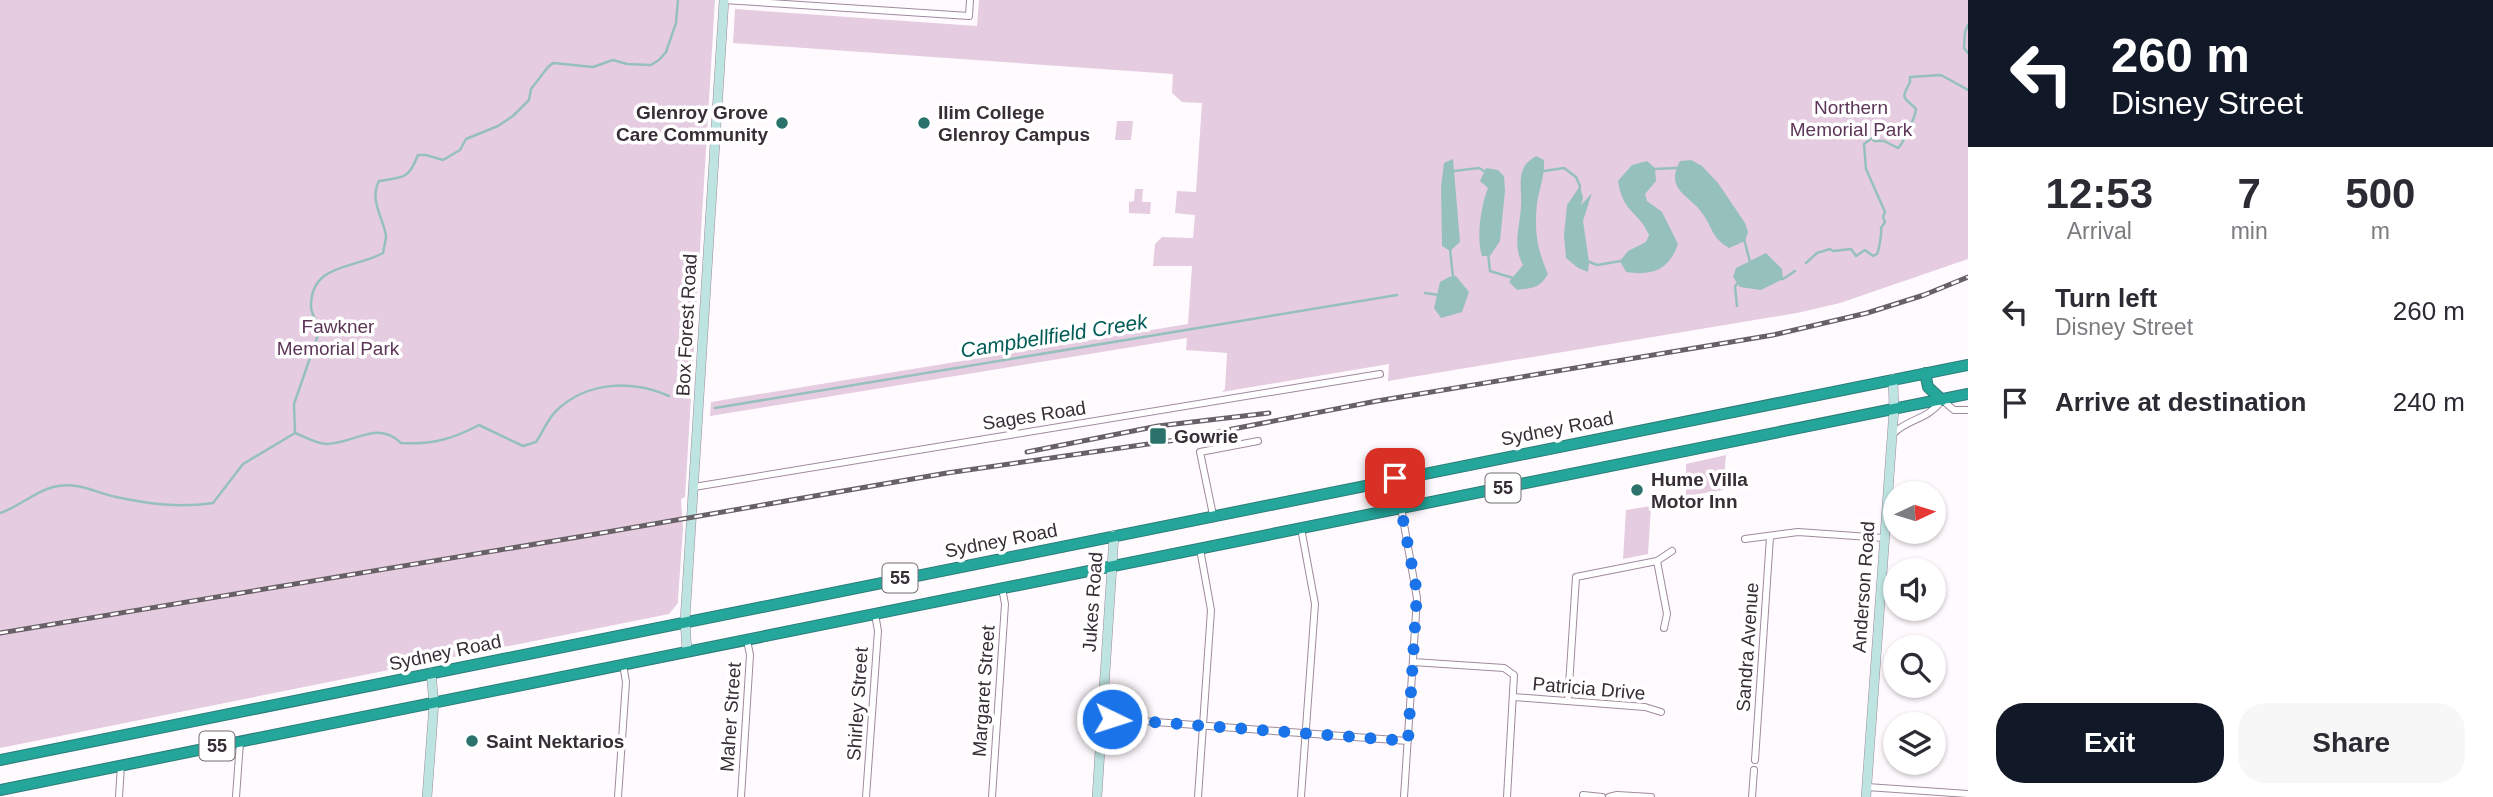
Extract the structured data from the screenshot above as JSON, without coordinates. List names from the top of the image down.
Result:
{
  "streets": {
    "highway": ["Sydney Road", "55"],
    "street": [
      "Box Forest Road",
      "Sages Road",
      "Anderson Road",
      "Jukes Road",
      "Sandra Avenue",
      "Patricia Drive",
      "Margaret Street",
      "Shirley Street",
      "Maher Street"
    ]
  },
  "crossings": [
    ["Box Forest Road", "Sages Road"],
    ["Box Forest Road", "Sydney Road"],
    ["Box Forest Road", "55"],
    ["Sydney Road", "Anderson Road"],
    ["Sydney Road", "Jukes Road"],
    ["55", "Anderson Road"],
    ["55", "Jukes Road"],
    ["55", "Margaret Street"],
    ["55", "Shirley Street"],
    ["55", "Maher Street"]
  ],
  "water": ["Campbellfield Creek"],
  "parks": ["Northern Memorial Park", "Fawkner Memorial Park"],
  "places": {
    "other": [
      "Glenroy Grove Care Community",
      "Ilim College Glenroy Campus",
      "Hume Villa Motor Inn",
      "Saint Nektarios"
    ],
    "transit": ["Gowrie"]
  },
  "north": "right",
  "page": {
    "turn": ["260 m", "Disney Street"],
    "eta": [
      "12:53",
      "Arrival",
      "7",
      "min",
      "500",
      "m"
    ],
    "list": [
      {
        "name": "Turn left",
        "note": "Disney Street",
        "value": "260 m"
      },
      {
        "name": "Arrive at destination",
        "value": "240 m"
      }
    ],
    "buttons": ["Exit", "Share"]
  }
}
